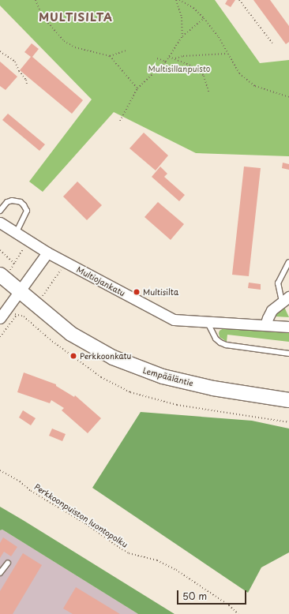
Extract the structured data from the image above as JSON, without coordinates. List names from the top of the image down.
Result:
{
  "streets": {
    "main road": ["Lempääläntie"],
    "street": ["Multiojankatu"],
    "path": ["Perkkoonpuiston luontopolku"]
  },
  "districts": ["MULTISILTA"],
  "parks": ["Multisillanpuisto"],
  "places": ["Multisilta", "Perkkoonkatu"],
  "scale_bar": "50 m"
}
